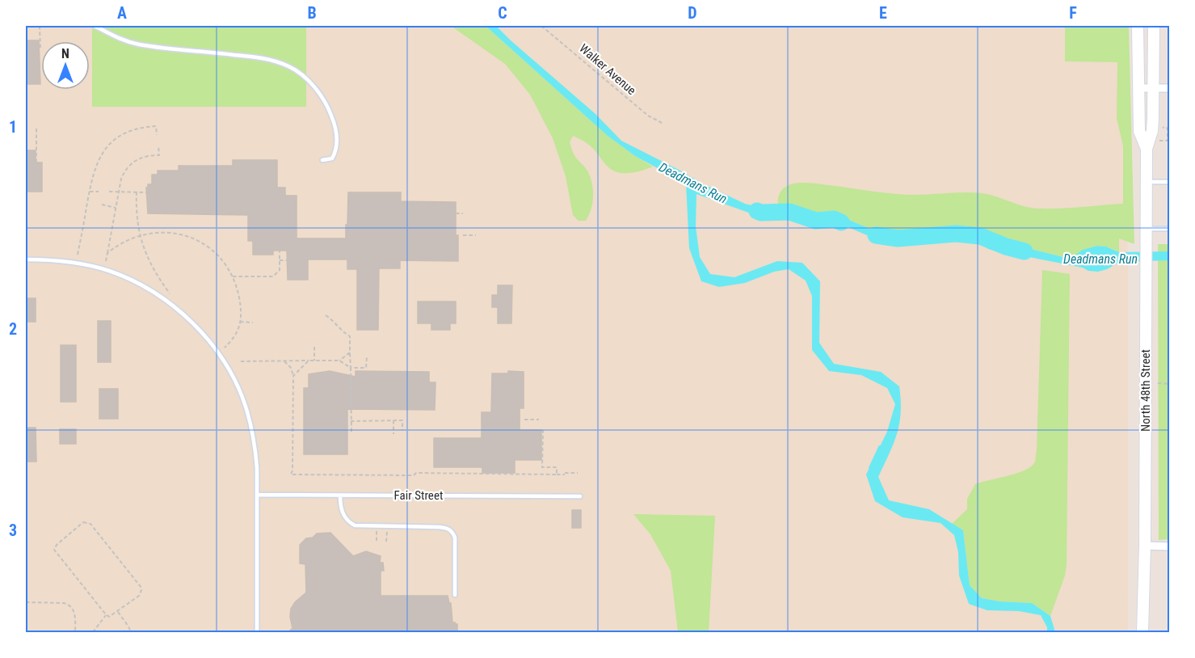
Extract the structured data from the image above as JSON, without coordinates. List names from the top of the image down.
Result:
{
  "streets": {
    "main road": ["North 48th Street"],
    "lane": ["Fair Street"],
    "path": ["Walker Avenue"]
  },
  "water": ["Deadmans Run"],
  "north": "top",
  "grid": {
    "columns": [
      "A",
      "B",
      "C",
      "D",
      "E",
      "F"
    ],
    "rows": ["1", "2", "3"]
  }
}
